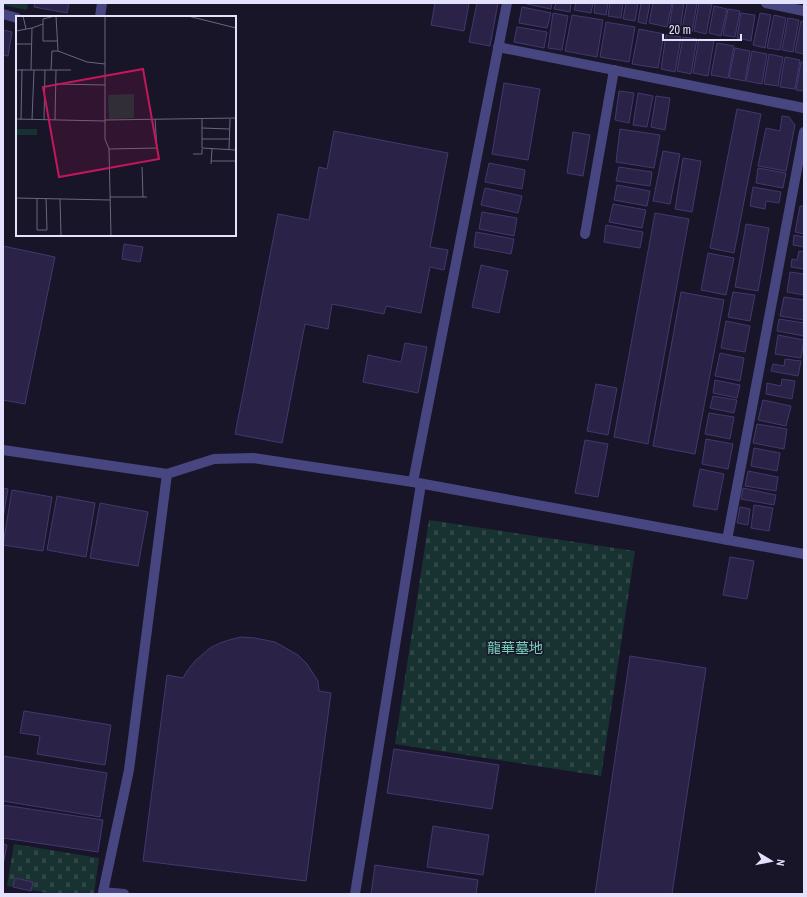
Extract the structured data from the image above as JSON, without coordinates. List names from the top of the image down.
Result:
{
  "parks": ["龍華墓地"],
  "scale_bar": "20 m",
  "north": "right"
}
